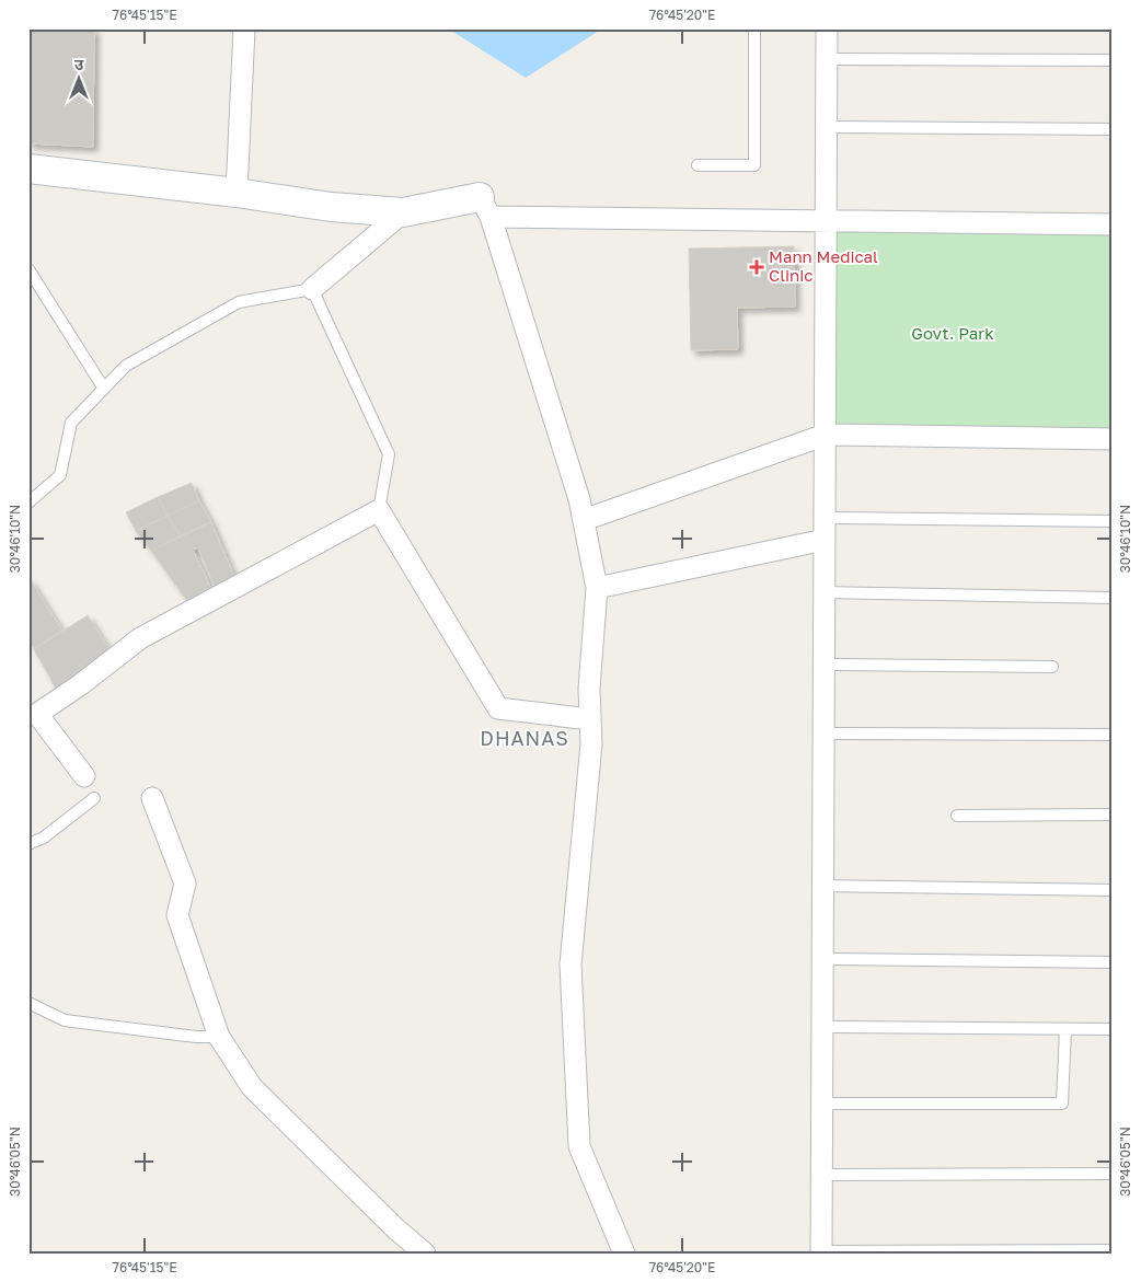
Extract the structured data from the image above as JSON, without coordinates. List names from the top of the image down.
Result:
{
  "districts": ["DHANAS"],
  "parks": ["Govt. Park"],
  "places": {
    "health": ["Mann Medical Clinic"]
  },
  "north": "top",
  "coordinates": [
    "76°45'15\"E",
    "76°45'20\"E",
    "30°46'10\"N",
    "30°46'05\"N"
  ]
}
